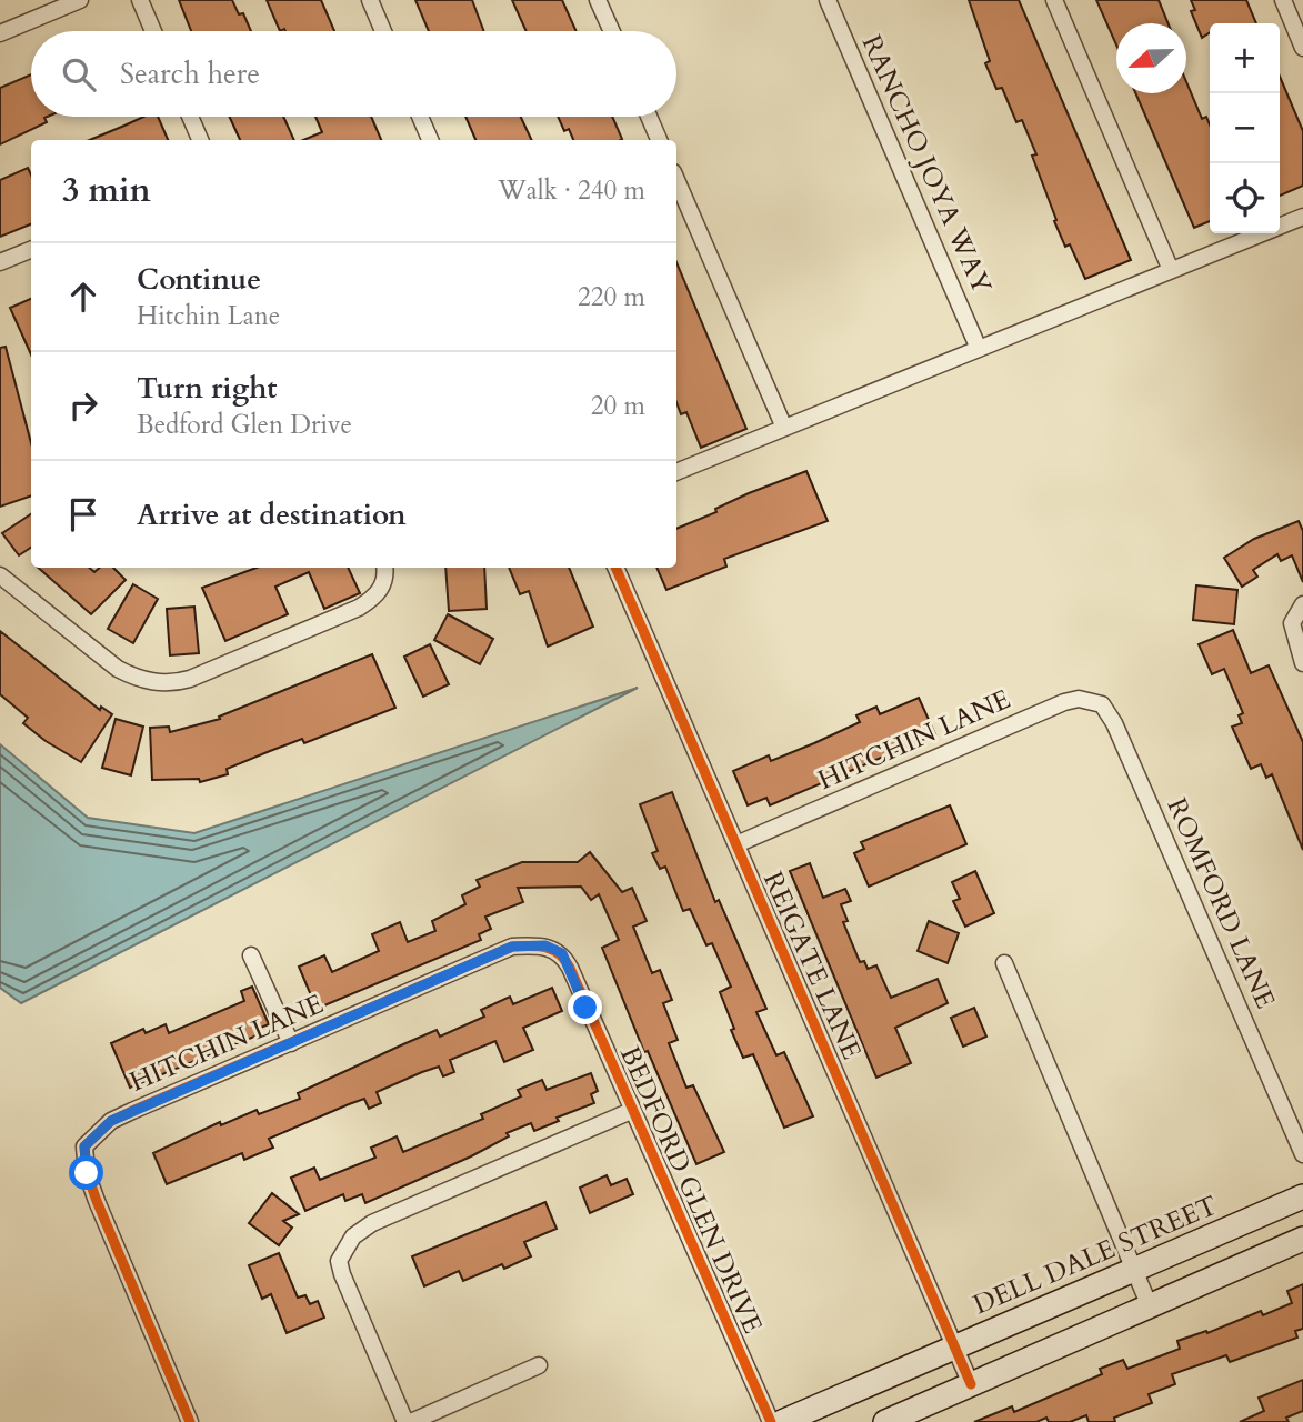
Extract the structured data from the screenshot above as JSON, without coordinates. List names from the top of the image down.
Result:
{
  "streets": {
    "main road": ["DELL DALE STREET"],
    "street": [
      "RANCHO JOYA WAY",
      "HITCHIN LANE",
      "ROMFORD LANE",
      "REIGATE LANE",
      "BEDFORD GLEN DRIVE"
    ]
  },
  "crossings": [
    ["HITCHIN LANE", "ROMFORD LANE"],
    ["HITCHIN LANE", "REIGATE LANE"],
    ["HITCHIN LANE", "BEDFORD GLEN DRIVE"],
    ["REIGATE LANE", "DELL DALE STREET"]
  ],
  "north": "left",
  "page": {
    "map_buttons": ["+", "−"],
    "search": "Search here",
    "heading": ["3 min", "Walk · 240 m"],
    "list": [
      ["Continue", "Hitchin Lane", "220 m"],
      ["Turn right", "Bedford Glen Drive", "20 m"],
      "Arrive at destination"
    ]
  }
}
